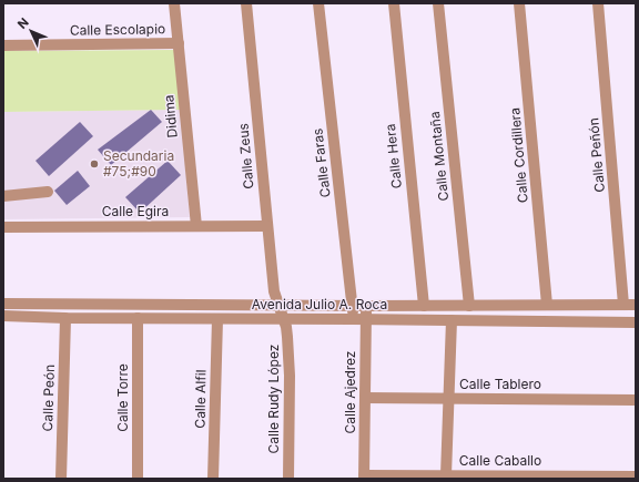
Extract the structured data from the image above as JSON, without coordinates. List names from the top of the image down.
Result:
{
  "streets": {
    "street": [
      "Calle Escolapio",
      "Didima",
      "Calle Cordillera",
      "Calle Peñón",
      "Calle Zeus",
      "Calle Hera",
      "Calle Montaña",
      "Calle Faras",
      "Calle Egira",
      "Avenida Julio A. Roca",
      "Calle Tablero",
      "Calle Ajedrez",
      "Calle Peón",
      "Calle Torre",
      "Calle Alfil",
      "Calle Rudy López",
      "Calle Caballo"
    ]
  },
  "crossings": [
    ["Calle Escolapio", "Didima"],
    ["Didima", "Calle Egira"],
    ["Calle Cordillera", "Avenida Julio A. Roca"],
    ["Calle Peñón", "Avenida Julio A. Roca"],
    ["Calle Zeus", "Calle Egira"],
    ["Calle Zeus", "Avenida Julio A. Roca"],
    ["Calle Zeus", "Calle Rudy López"],
    ["Calle Hera", "Avenida Julio A. Roca"],
    ["Calle Montaña", "Avenida Julio A. Roca"],
    ["Calle Faras", "Avenida Julio A. Roca"],
    ["Avenida Julio A. Roca", "Calle Ajedrez"],
    ["Avenida Julio A. Roca", "Calle Peón"],
    ["Avenida Julio A. Roca", "Calle Torre"],
    ["Avenida Julio A. Roca", "Calle Alfil"],
    ["Avenida Julio A. Roca", "Calle Rudy López"],
    ["Calle Tablero", "Calle Ajedrez"],
    ["Calle Ajedrez", "Calle Caballo"]
  ],
  "places": ["Secundaria #75;#90"],
  "north": "top left"
}
